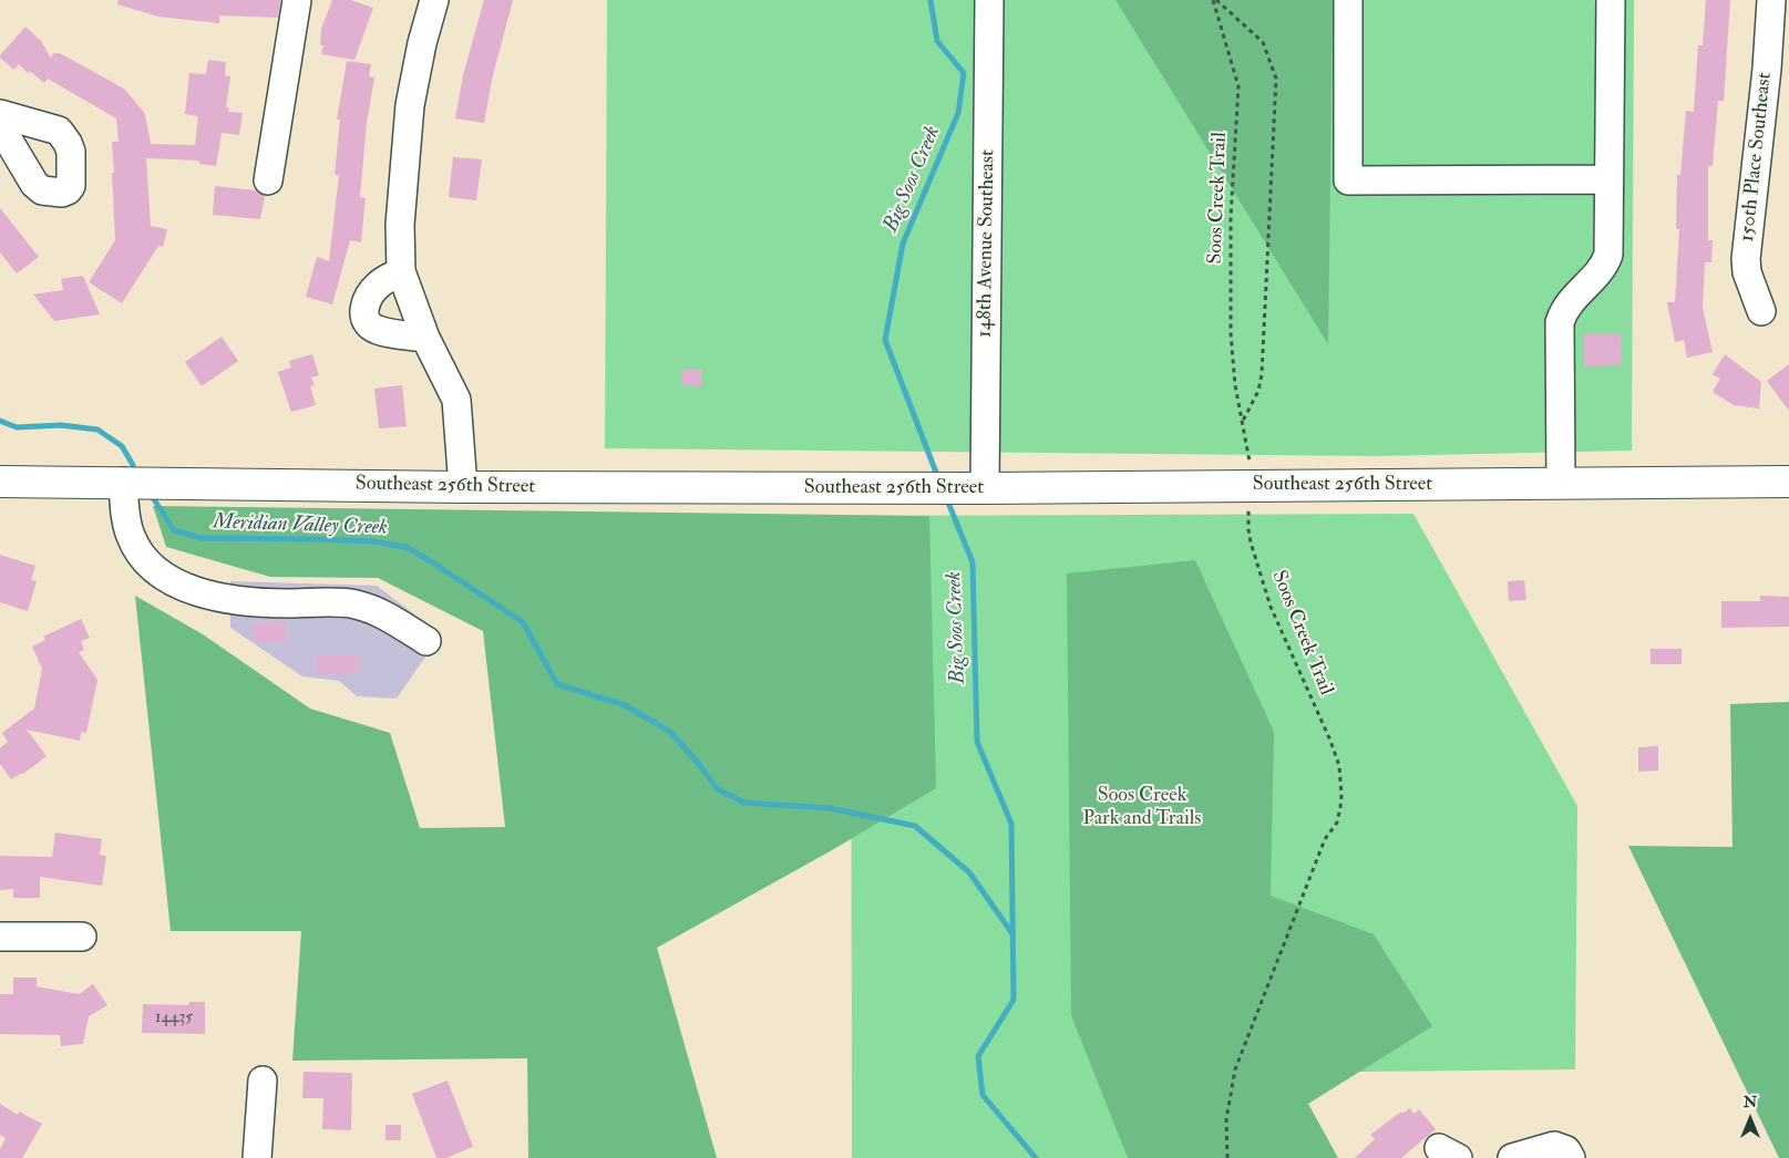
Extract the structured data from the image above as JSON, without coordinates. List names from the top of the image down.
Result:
{
  "streets": {
    "main road": ["Southeast 256th Street"],
    "street": ["150th Place Southeast", "148th Avenue Southeast"],
    "path": ["Soos Creek Trail"]
  },
  "crossings": [
    ["Soos Creek Trail", "Southeast 256th Street"],
    ["148th Avenue Southeast", "Southeast 256th Street"]
  ],
  "water": ["Big Soos Creek", "Meridian Valley Creek"],
  "parks": ["Soos Creek Park and Trails"],
  "house_numbers": ["14435"],
  "north": "top"
}
